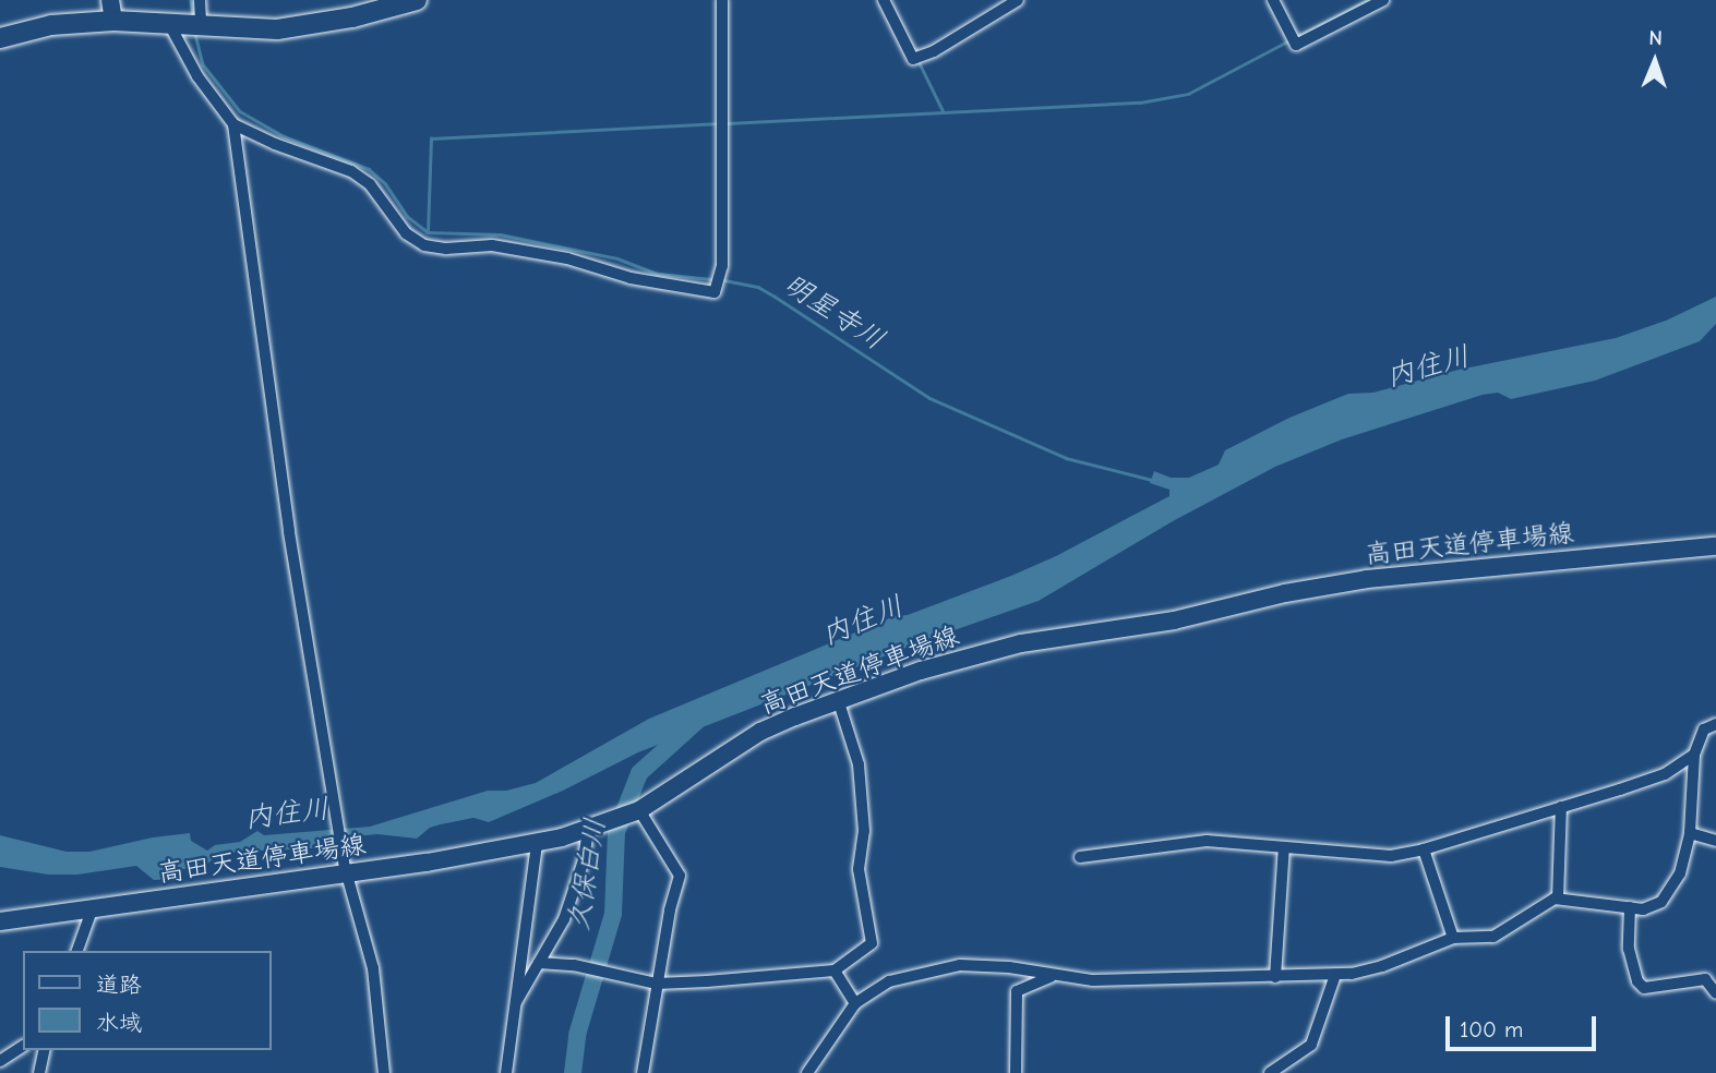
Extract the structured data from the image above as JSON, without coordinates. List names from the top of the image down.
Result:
{
  "streets": {
    "main road": ["高田天道停車場線"]
  },
  "water": ["明星寺川", "内住川", "久保白川"],
  "legend": ["道路", "水域"],
  "scale_bar": "100 m",
  "north": "top"
}
